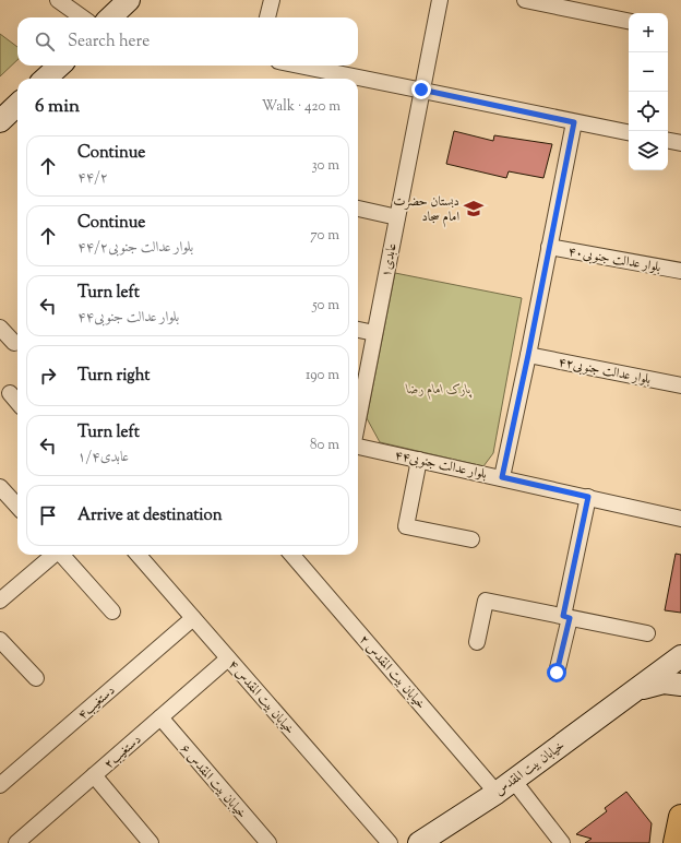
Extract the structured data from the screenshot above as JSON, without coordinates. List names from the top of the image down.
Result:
{
  "streets": {
    "street": [
      "بلوار عدالت جنوبی۴۰",
      "۱عابدی",
      "بلوار عدالت جنوبی۴۲",
      "بلوار عدالت جنوبی۴۴",
      "خیابان بیت المقدس ۲",
      "خیابان بیت المقدس ۴",
      "دستغیب۴",
      "۲دستغیب",
      "خیابان بیت المقدس",
      "خیابان بیت المقدس ۶"
    ]
  },
  "crossings": [
    ["خیابان بیت المقدس ۲", "خیابان بیت المقدس"],
    ["خیابان بیت المقدس ۴", "دستغیب۴"],
    ["خیابان بیت المقدس ۴", "۲دستغیب"],
    ["۲دستغیب", "خیابان بیت المقدس ۶"]
  ],
  "parks": ["پارک امام رضا"],
  "places": {
    "school or university": ["دبستان حضرت امام سجاد"]
  },
  "page": {
    "map_buttons": ["+", "−"],
    "search": "Search here",
    "heading": ["6 min", "Walk · 420 m"],
    "list": [
      ["Continue", "۴۴/۲", "30 m"],
      ["Continue", "بلوار عدالت جنوبی۴۴/۲", "70 m"],
      ["Turn left", "بلوار عدالت جنوبی۴۴", "50 m"],
      ["Turn right", "190 m"],
      ["Turn left", "عابدی۱/۴", "80 m"],
      "Arrive at destination"
    ]
  }
}
